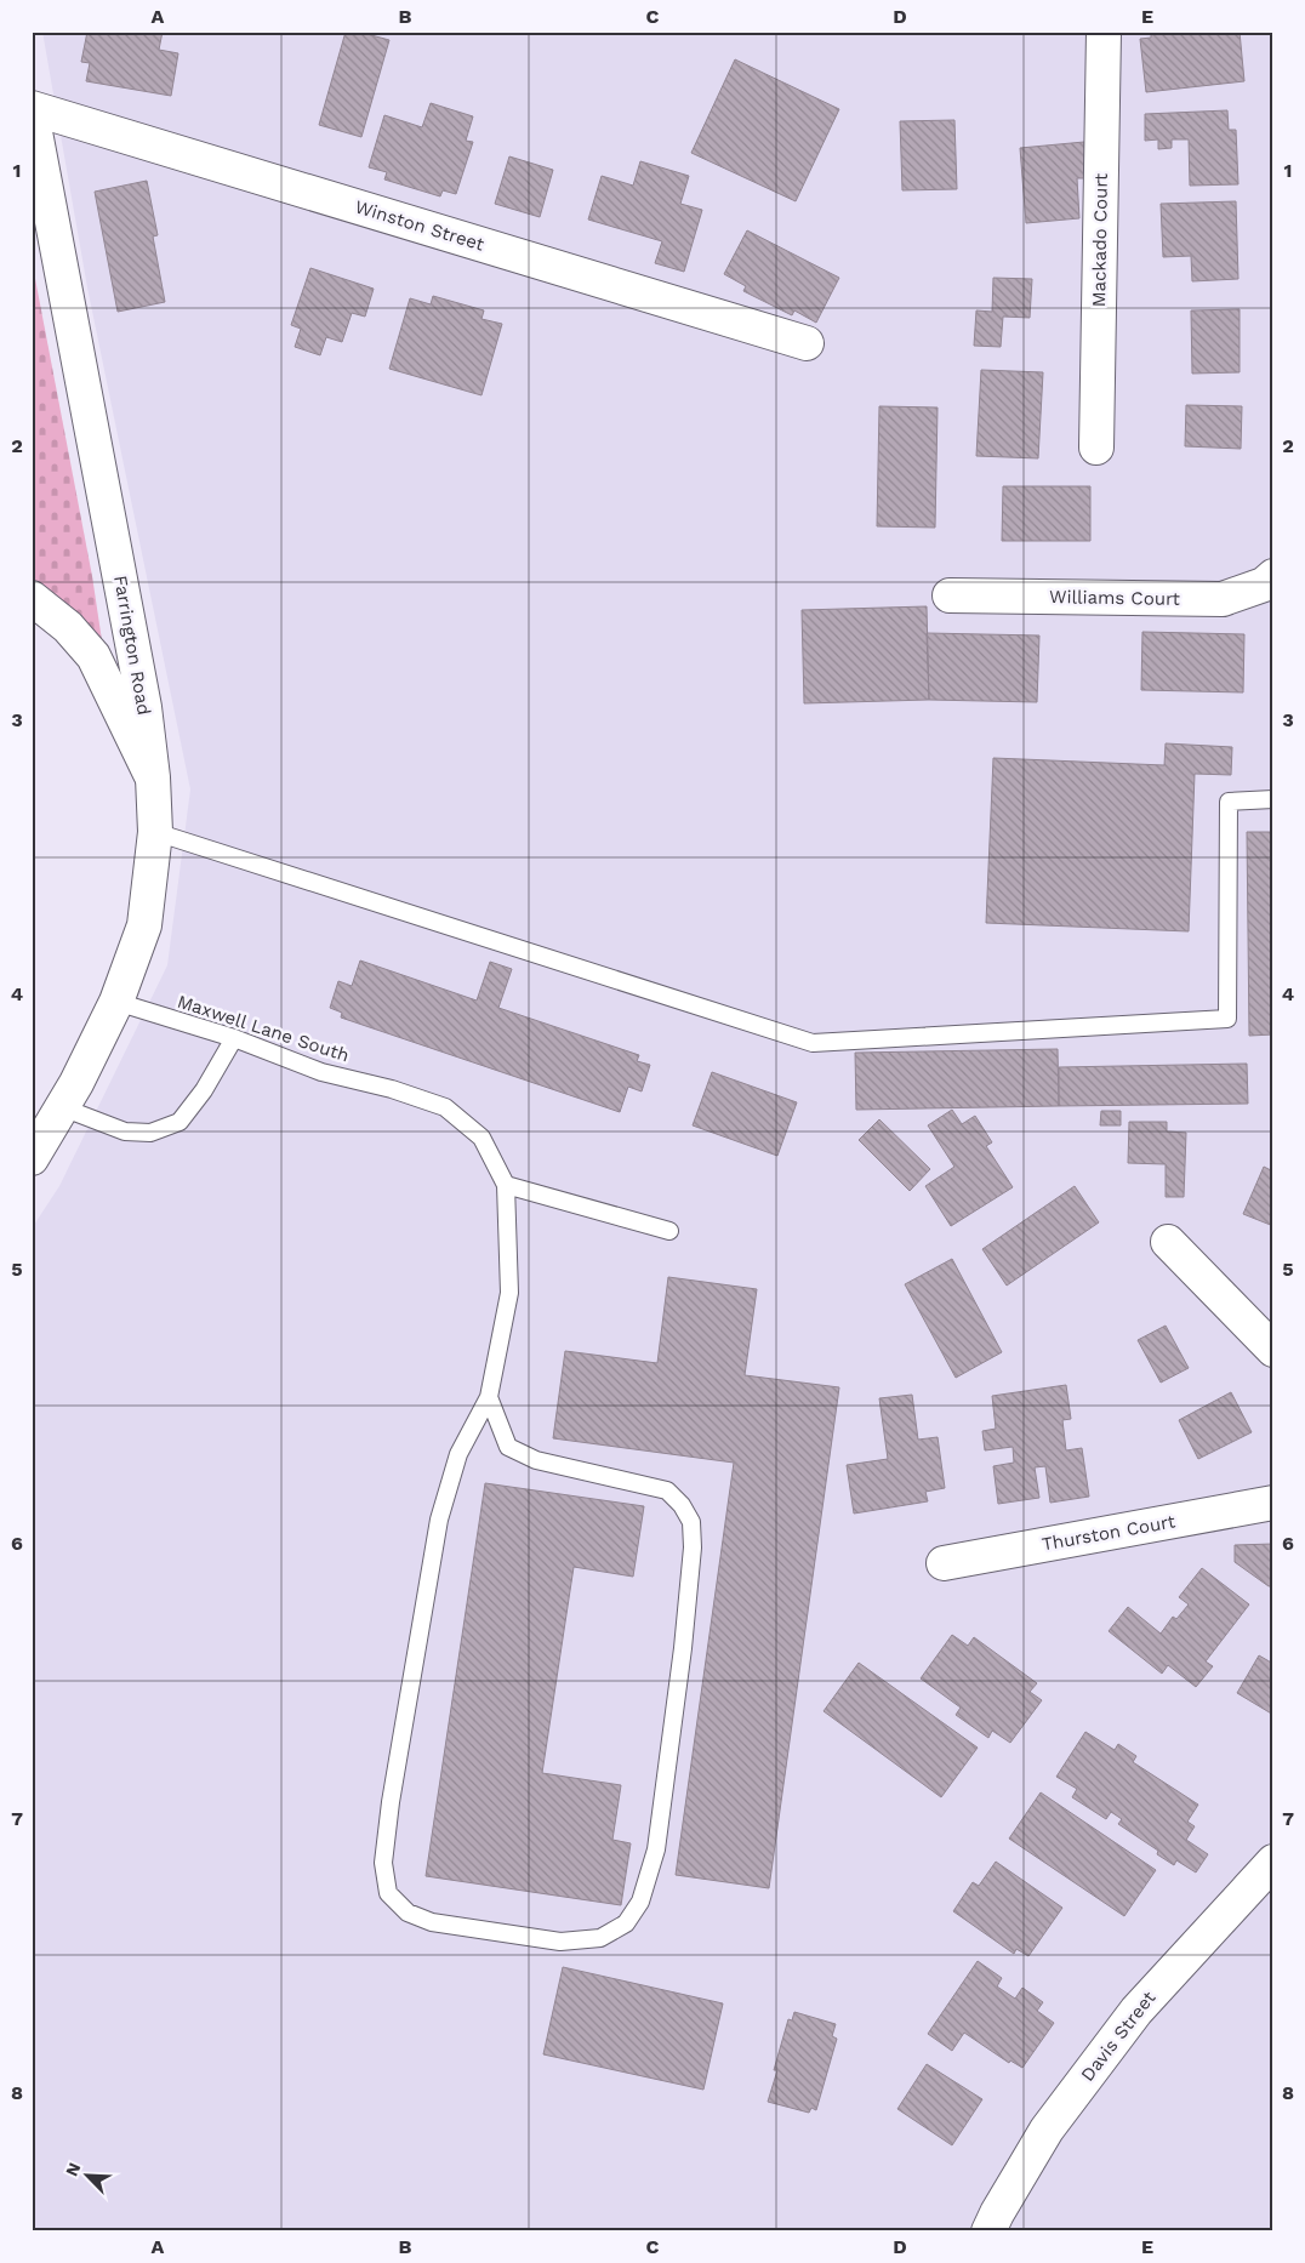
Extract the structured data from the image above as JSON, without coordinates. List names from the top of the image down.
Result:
{
  "streets": {
    "street": [
      "Winston Street",
      "Mackado Court",
      "Williams Court",
      "Farrington Road",
      "Thurston Court",
      "Davis Street"
    ],
    "lane": ["Maxwell Lane South"]
  },
  "crossings": [
    ["Farrington Road", "Maxwell Lane South"]
  ],
  "north": "top left",
  "grid": {
    "columns": [
      "A",
      "B",
      "C",
      "D",
      "E"
    ],
    "rows": [
      "1",
      "2",
      "3",
      "4",
      "5",
      "6",
      "7",
      "8"
    ]
  }
}
